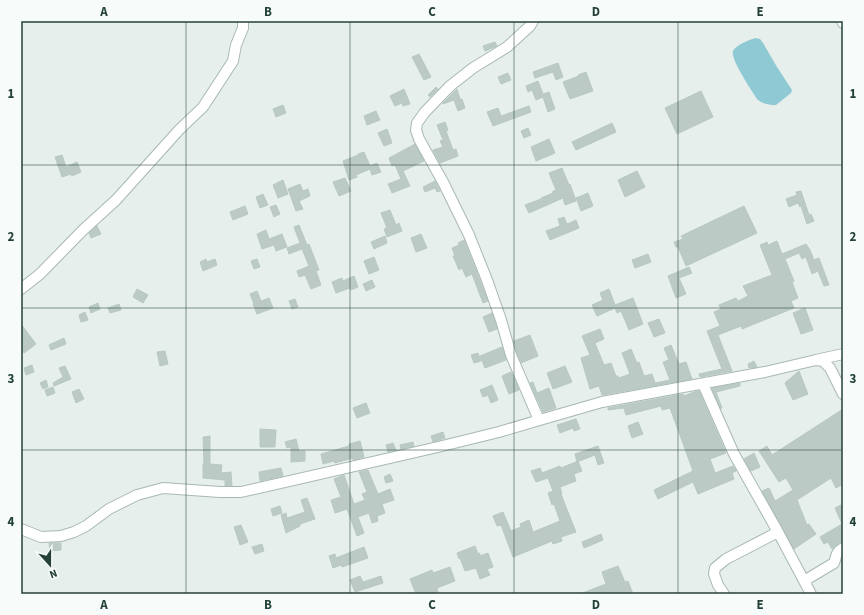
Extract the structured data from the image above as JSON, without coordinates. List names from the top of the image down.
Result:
{
  "north": "bottom",
  "grid": {
    "columns": [
      "A",
      "B",
      "C",
      "D",
      "E"
    ],
    "rows": [
      "1",
      "2",
      "3",
      "4"
    ]
  }
}
